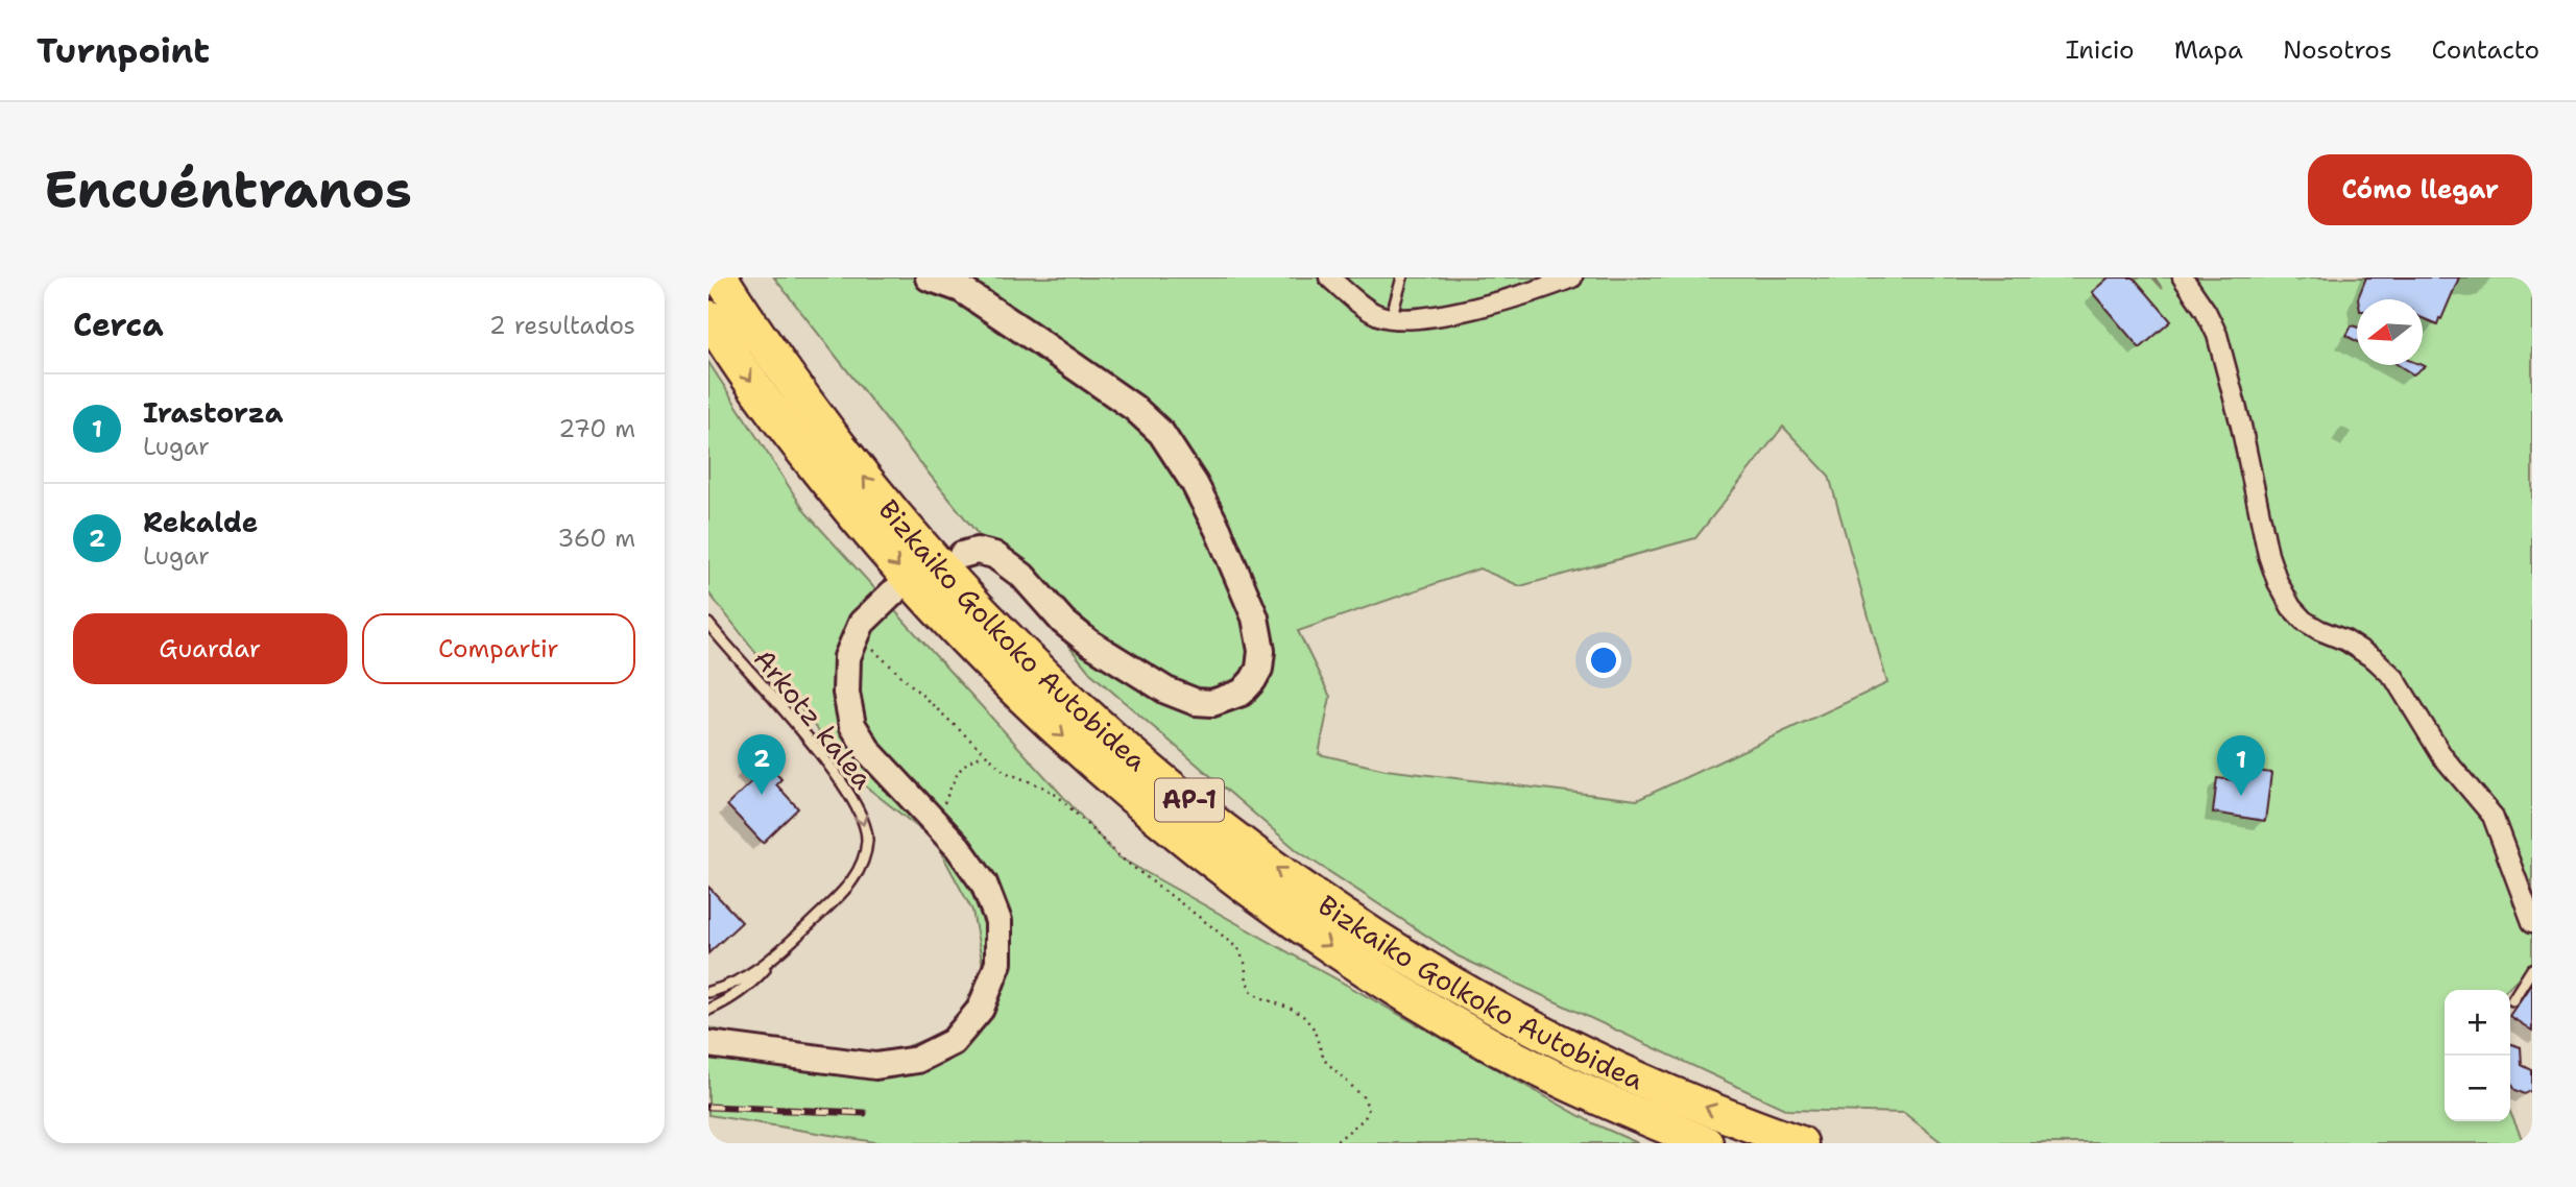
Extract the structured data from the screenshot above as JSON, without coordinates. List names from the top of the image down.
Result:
{
  "streets": {
    "highway": ["Bizkaiko Golkoko Autobidea", "AP-1"],
    "lane": ["Arkotz kalea"]
  },
  "one_way": ["Arkotz kalea"],
  "north": "left",
  "page": {
    "header": "Turnpoint",
    "nav": [
      "Inicio",
      "Mapa",
      "Nosotros",
      "Contacto"
    ],
    "buttons": [
      "Cómo llegar",
      ["Guardar", "Compartir"]
    ],
    "title": "Encuéntranos",
    "heading": ["Cerca", "2 resultados"],
    "list": [
      {
        "mark": "1",
        "name": "Irastorza",
        "note": "Lugar",
        "value": "270 m"
      },
      {
        "mark": "2",
        "name": "Rekalde",
        "note": "Lugar",
        "value": "360 m"
      }
    ],
    "pins": ["2", "1"],
    "map_buttons": ["+", "−"]
  }
}
